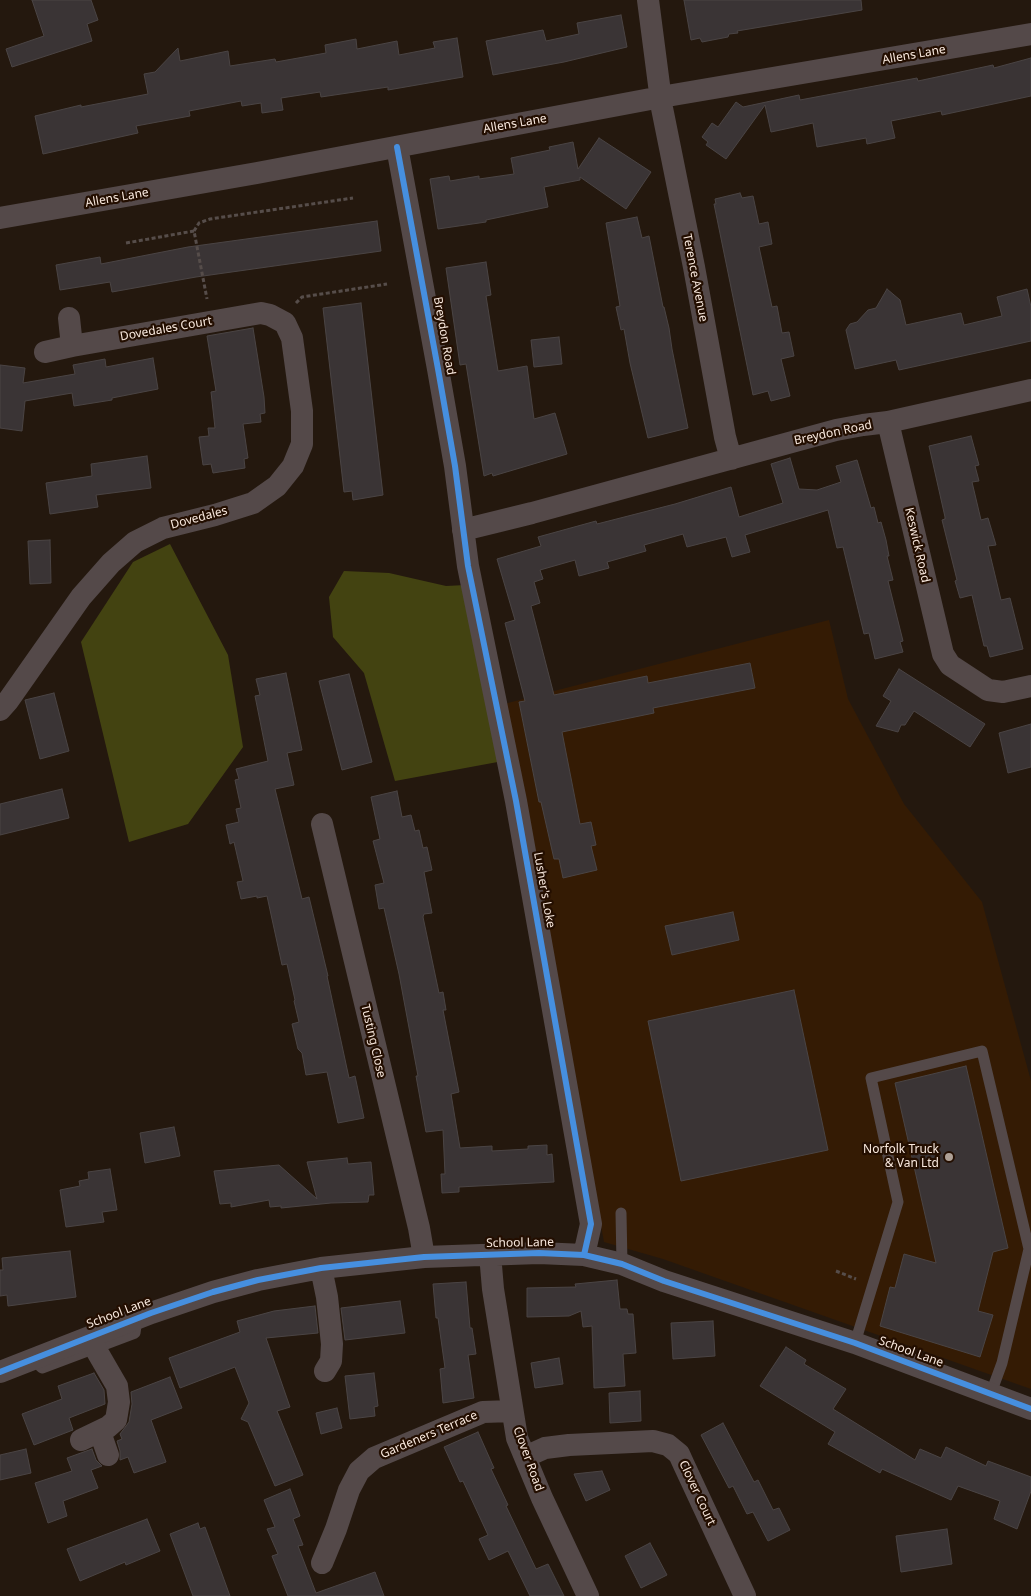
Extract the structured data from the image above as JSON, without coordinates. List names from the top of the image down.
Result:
{
  "streets": {
    "street": [
      "Allens Lane",
      "Terence Avenue",
      "Dovedales Court",
      "Breydon Road",
      "Dovedales",
      "Keswick Road",
      "Lusher's Loke",
      "Tusting Close",
      "School Lane",
      "Gardeners Terrace",
      "Clover Road",
      "Clover Court"
    ]
  },
  "crossings": [
    ["Allens Lane", "Terence Avenue"],
    ["Allens Lane", "Breydon Road"],
    ["Terence Avenue", "Breydon Road"],
    ["Dovedales Court", "Dovedales"],
    ["Breydon Road", "Keswick Road"],
    ["Breydon Road", "Lusher's Loke"],
    ["Lusher's Loke", "School Lane"],
    ["Tusting Close", "School Lane"],
    ["School Lane", "Clover Road"],
    ["Gardeners Terrace", "Clover Road"],
    ["Clover Road", "Clover Court"]
  ],
  "places": ["Norfolk Truck & Van Ltd"]
}
